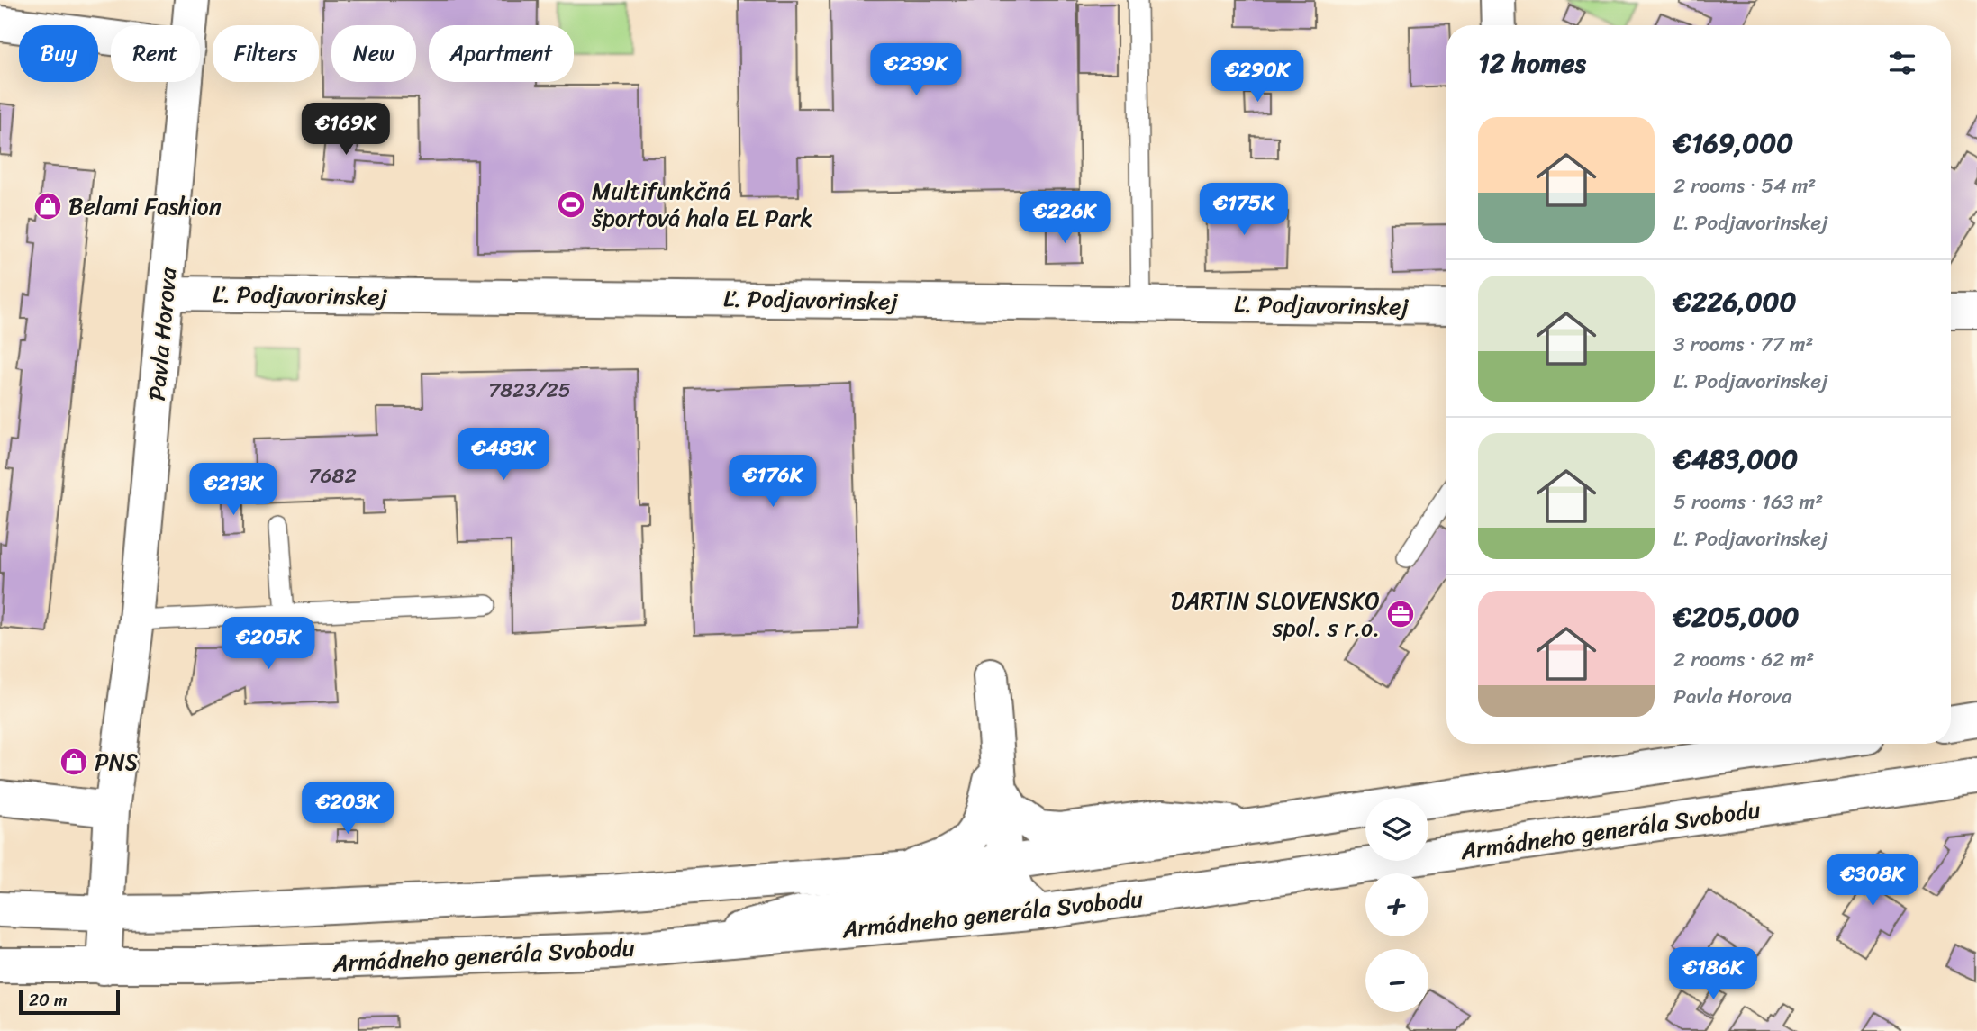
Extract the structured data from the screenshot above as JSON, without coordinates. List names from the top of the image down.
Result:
{
  "streets": {
    "street": ["Ľ. Podjavorinskej", "Pavla Horova", "Armádneho generála Svobodu"]
  },
  "crossings": [
    ["Ľ. Podjavorinskej", "Pavla Horova"],
    ["Pavla Horova", "Armádneho generála Svobodu"]
  ],
  "places": {
    "sports": ["Multifunkčná športová hala EL Park"],
    "shop": ["Belami Fashion", "PNS"],
    "office": ["DARTIN SLOVENSKO spol. s r.o."]
  },
  "house_numbers": ["7823/25", "7682"],
  "scale_bar": "20 m",
  "page": {
    "chip": [
      "Buy",
      "Rent",
      "Filters",
      "New",
      "Apartment"
    ],
    "heading": "12 homes",
    "price": [
      "€239K",
      "€290K",
      "€169K",
      "€175K",
      "€226K",
      "€483K",
      "€176K",
      "€213K",
      "€205K",
      "€203K",
      "€308K",
      "€186K"
    ],
    "list": [
      {
        "name": "€169,000",
        "note": "2 rooms · 54 m² · Ľ. Podjavorinskej"
      },
      {
        "name": "€226,000",
        "note": "3 rooms · 77 m² · Ľ. Podjavorinskej"
      },
      {
        "name": "€483,000",
        "note": "5 rooms · 163 m² · Ľ. Podjavorinskej"
      },
      {
        "name": "€205,000",
        "note": "2 rooms · 62 m² · Pavla Horova"
      }
    ],
    "map_buttons": ["+", "−"],
    "scale": "20 m"
  }
}
